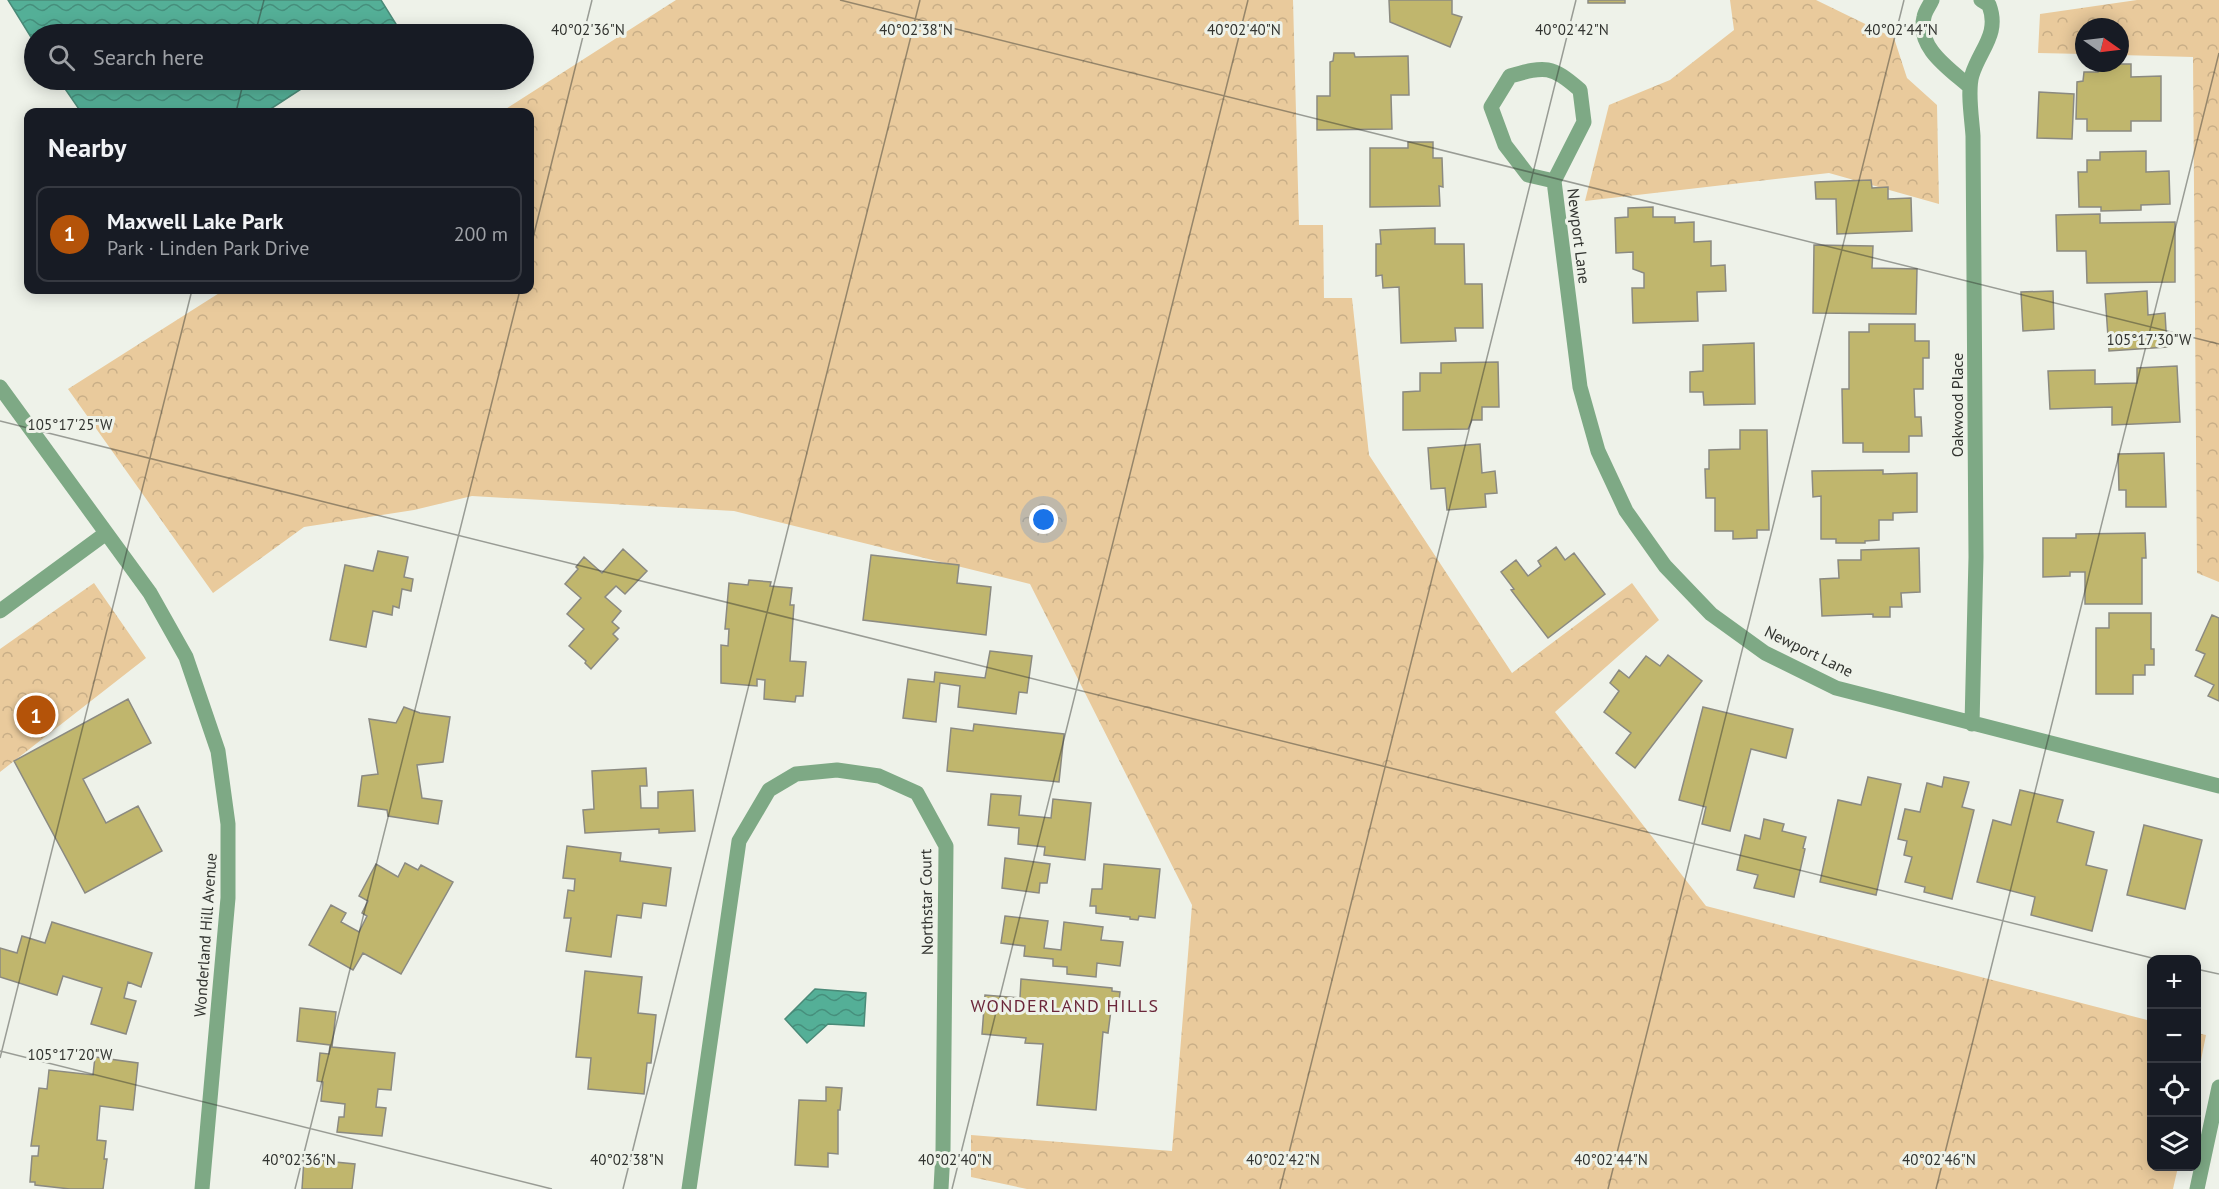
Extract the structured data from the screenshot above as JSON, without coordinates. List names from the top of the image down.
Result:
{
  "streets": {
    "street": [
      "Newport Lane",
      "Oakwood Place",
      "Northstar Court",
      "Wonderland Hill Avenue"
    ]
  },
  "crossings": [
    ["Newport Lane", "Oakwood Place"]
  ],
  "districts": ["WONDERLAND HILLS"],
  "north": "right",
  "page": {
    "search": "Search here",
    "heading": "Nearby",
    "list": [
      {
        "mark": "1",
        "name": "Maxwell Lake Park",
        "note": "Park · Linden Park Drive",
        "value": "200 m"
      }
    ],
    "pins": "1",
    "map_buttons": ["+", "−"]
  },
  "coordinates": [
    "40°02'36\"N",
    "40°02'38\"N",
    "40°02'40\"N",
    "40°02'42\"N",
    "40°02'44\"N",
    "105°17'30\"W",
    "105°17'25\"W",
    "105°17'20\"W",
    "40°02'46\"N"
  ]
}
